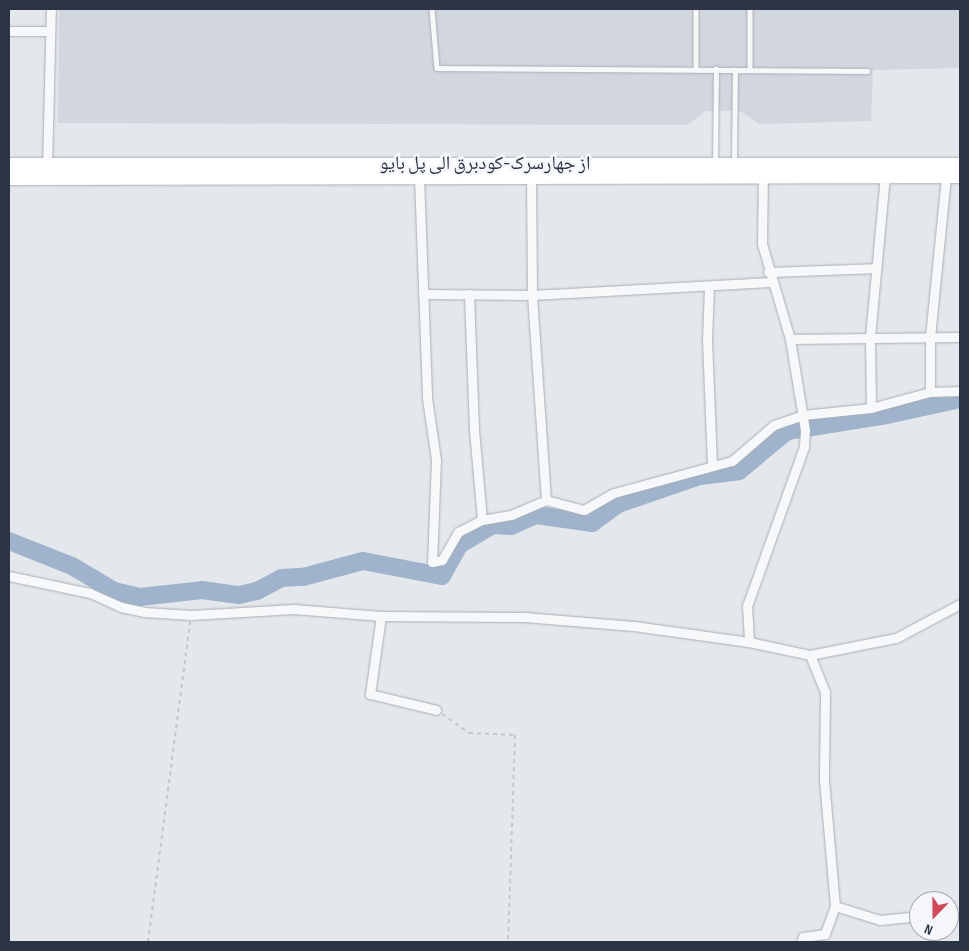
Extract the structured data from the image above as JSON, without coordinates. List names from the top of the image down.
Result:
{
  "streets": {
    "street": ["از جهارسرک-کودبرق الی پل بایو"]
  },
  "north": "bottom"
}
